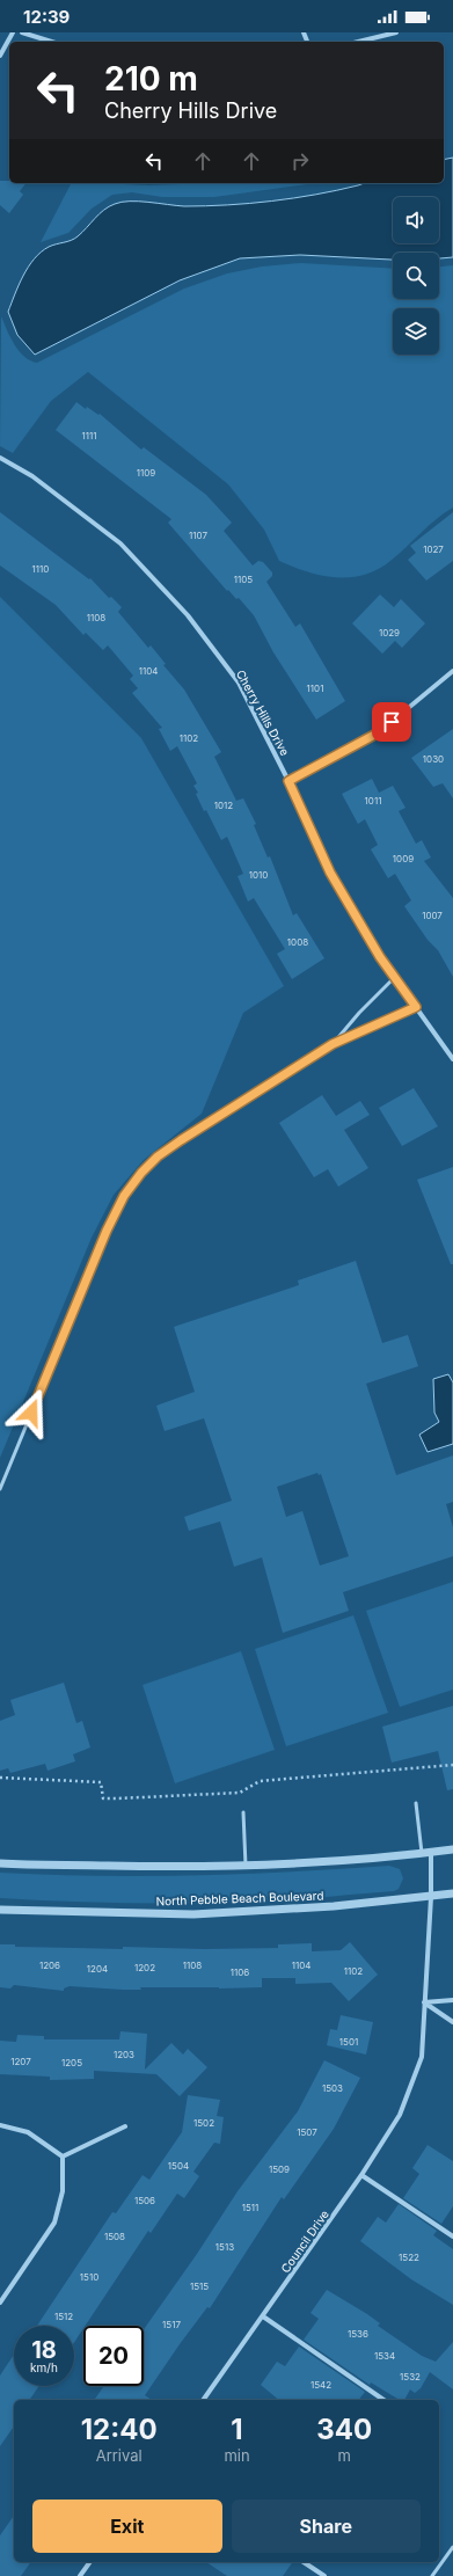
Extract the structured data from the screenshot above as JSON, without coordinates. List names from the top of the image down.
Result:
{
  "streets": {
    "street": ["Cherry Hills Drive", "North Pebble Beach Boulevard", "Council Drive"]
  },
  "crossings": [
    ["North Pebble Beach Boulevard", "Council Drive"]
  ],
  "house_numbers": [
    "1111",
    "1109",
    "1107",
    "1027",
    "1110",
    "1105",
    "1108",
    "1029",
    "1104",
    "1101",
    "1102",
    "1030",
    "1011",
    "1012",
    "1009",
    "1010",
    "1007",
    "1008",
    "1206",
    "1108",
    "1104",
    "1202",
    "1204",
    "1102",
    "1106",
    "1501",
    "1203",
    "1207",
    "1205",
    "1503",
    "1502",
    "1507",
    "1504",
    "1509",
    "1506",
    "1511",
    "1508",
    "1513",
    "1522",
    "1510",
    "1515",
    "1512",
    "1517",
    "1536",
    "1534",
    "1532",
    "1542"
  ],
  "page": {
    "status": "12:39",
    "turn": ["210 m", "Cherry Hills Drive"],
    "speed": "18 km/h",
    "limit": "20",
    "eta": [
      "12:40",
      "Arrival",
      "1",
      "min",
      "340",
      "m"
    ],
    "buttons": ["Exit", "Share"]
  }
}
